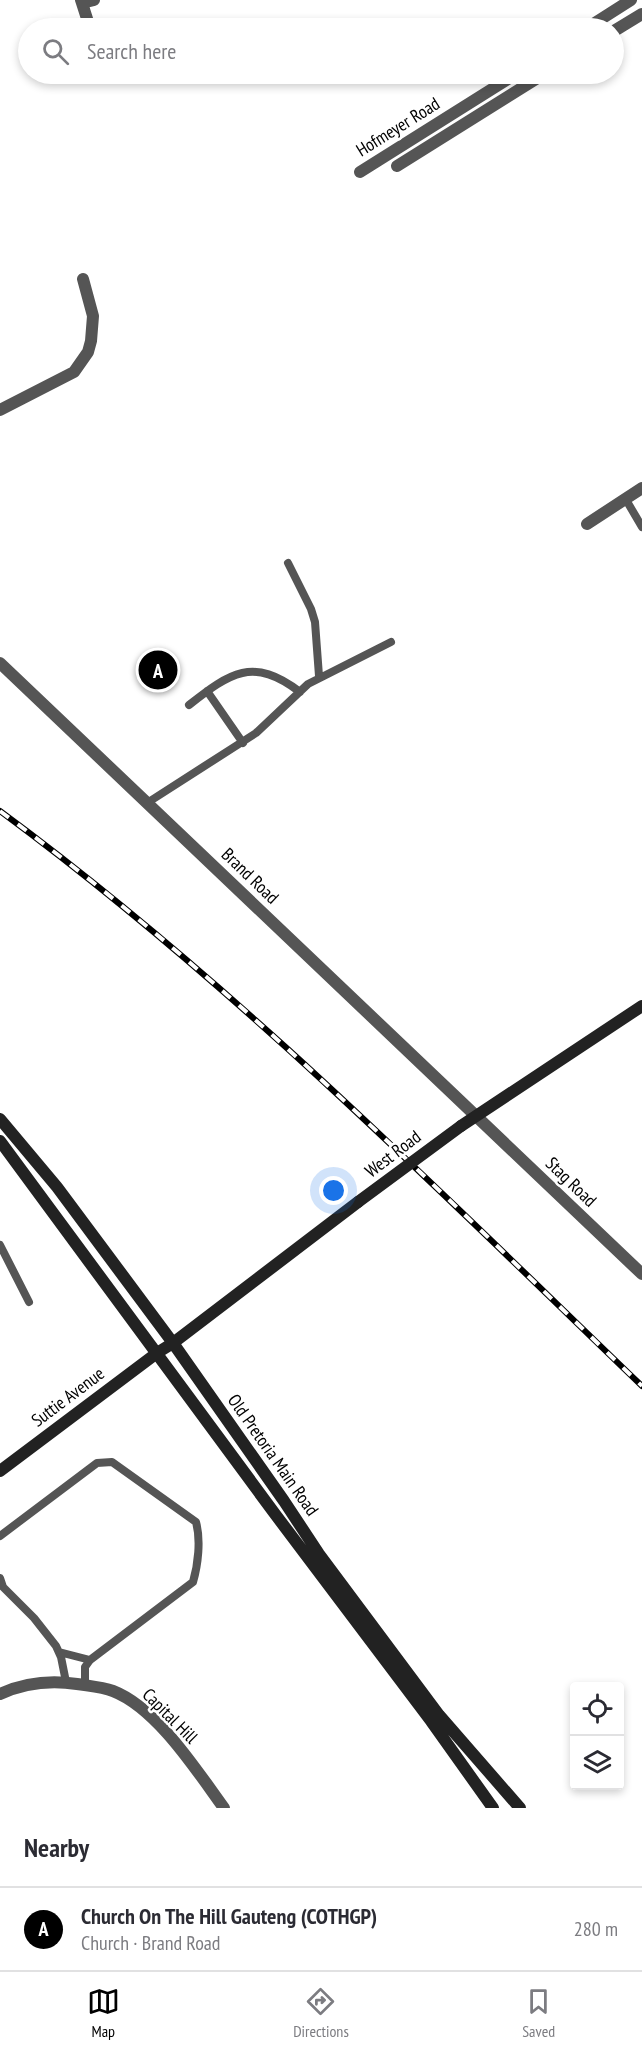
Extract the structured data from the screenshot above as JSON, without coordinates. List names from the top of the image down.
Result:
{
  "streets": {
    "main road": ["West Road", "Suttie Avenue", "Old Pretoria Main Road"],
    "street": [
      "Hofmeyer Road",
      "Brand Road",
      "Stag Road",
      "Capital Hill"
    ]
  },
  "crossings": [
    ["Brand Road", "West Road"],
    ["Brand Road", "Stag Road"],
    ["West Road", "Stag Road"],
    ["West Road", "Suttie Avenue"],
    ["West Road", "Old Pretoria Main Road"],
    ["Suttie Avenue", "Old Pretoria Main Road"]
  ],
  "page": {
    "search": "Search here",
    "pins": "A",
    "heading": "Nearby",
    "list": [
      {
        "mark": "A",
        "name": "Church On The Hill Gauteng (COTHGP)",
        "note": "Church · Brand Road",
        "value": "280 m"
      }
    ],
    "nav": ["Map", "Directions", "Saved"]
  }
}
